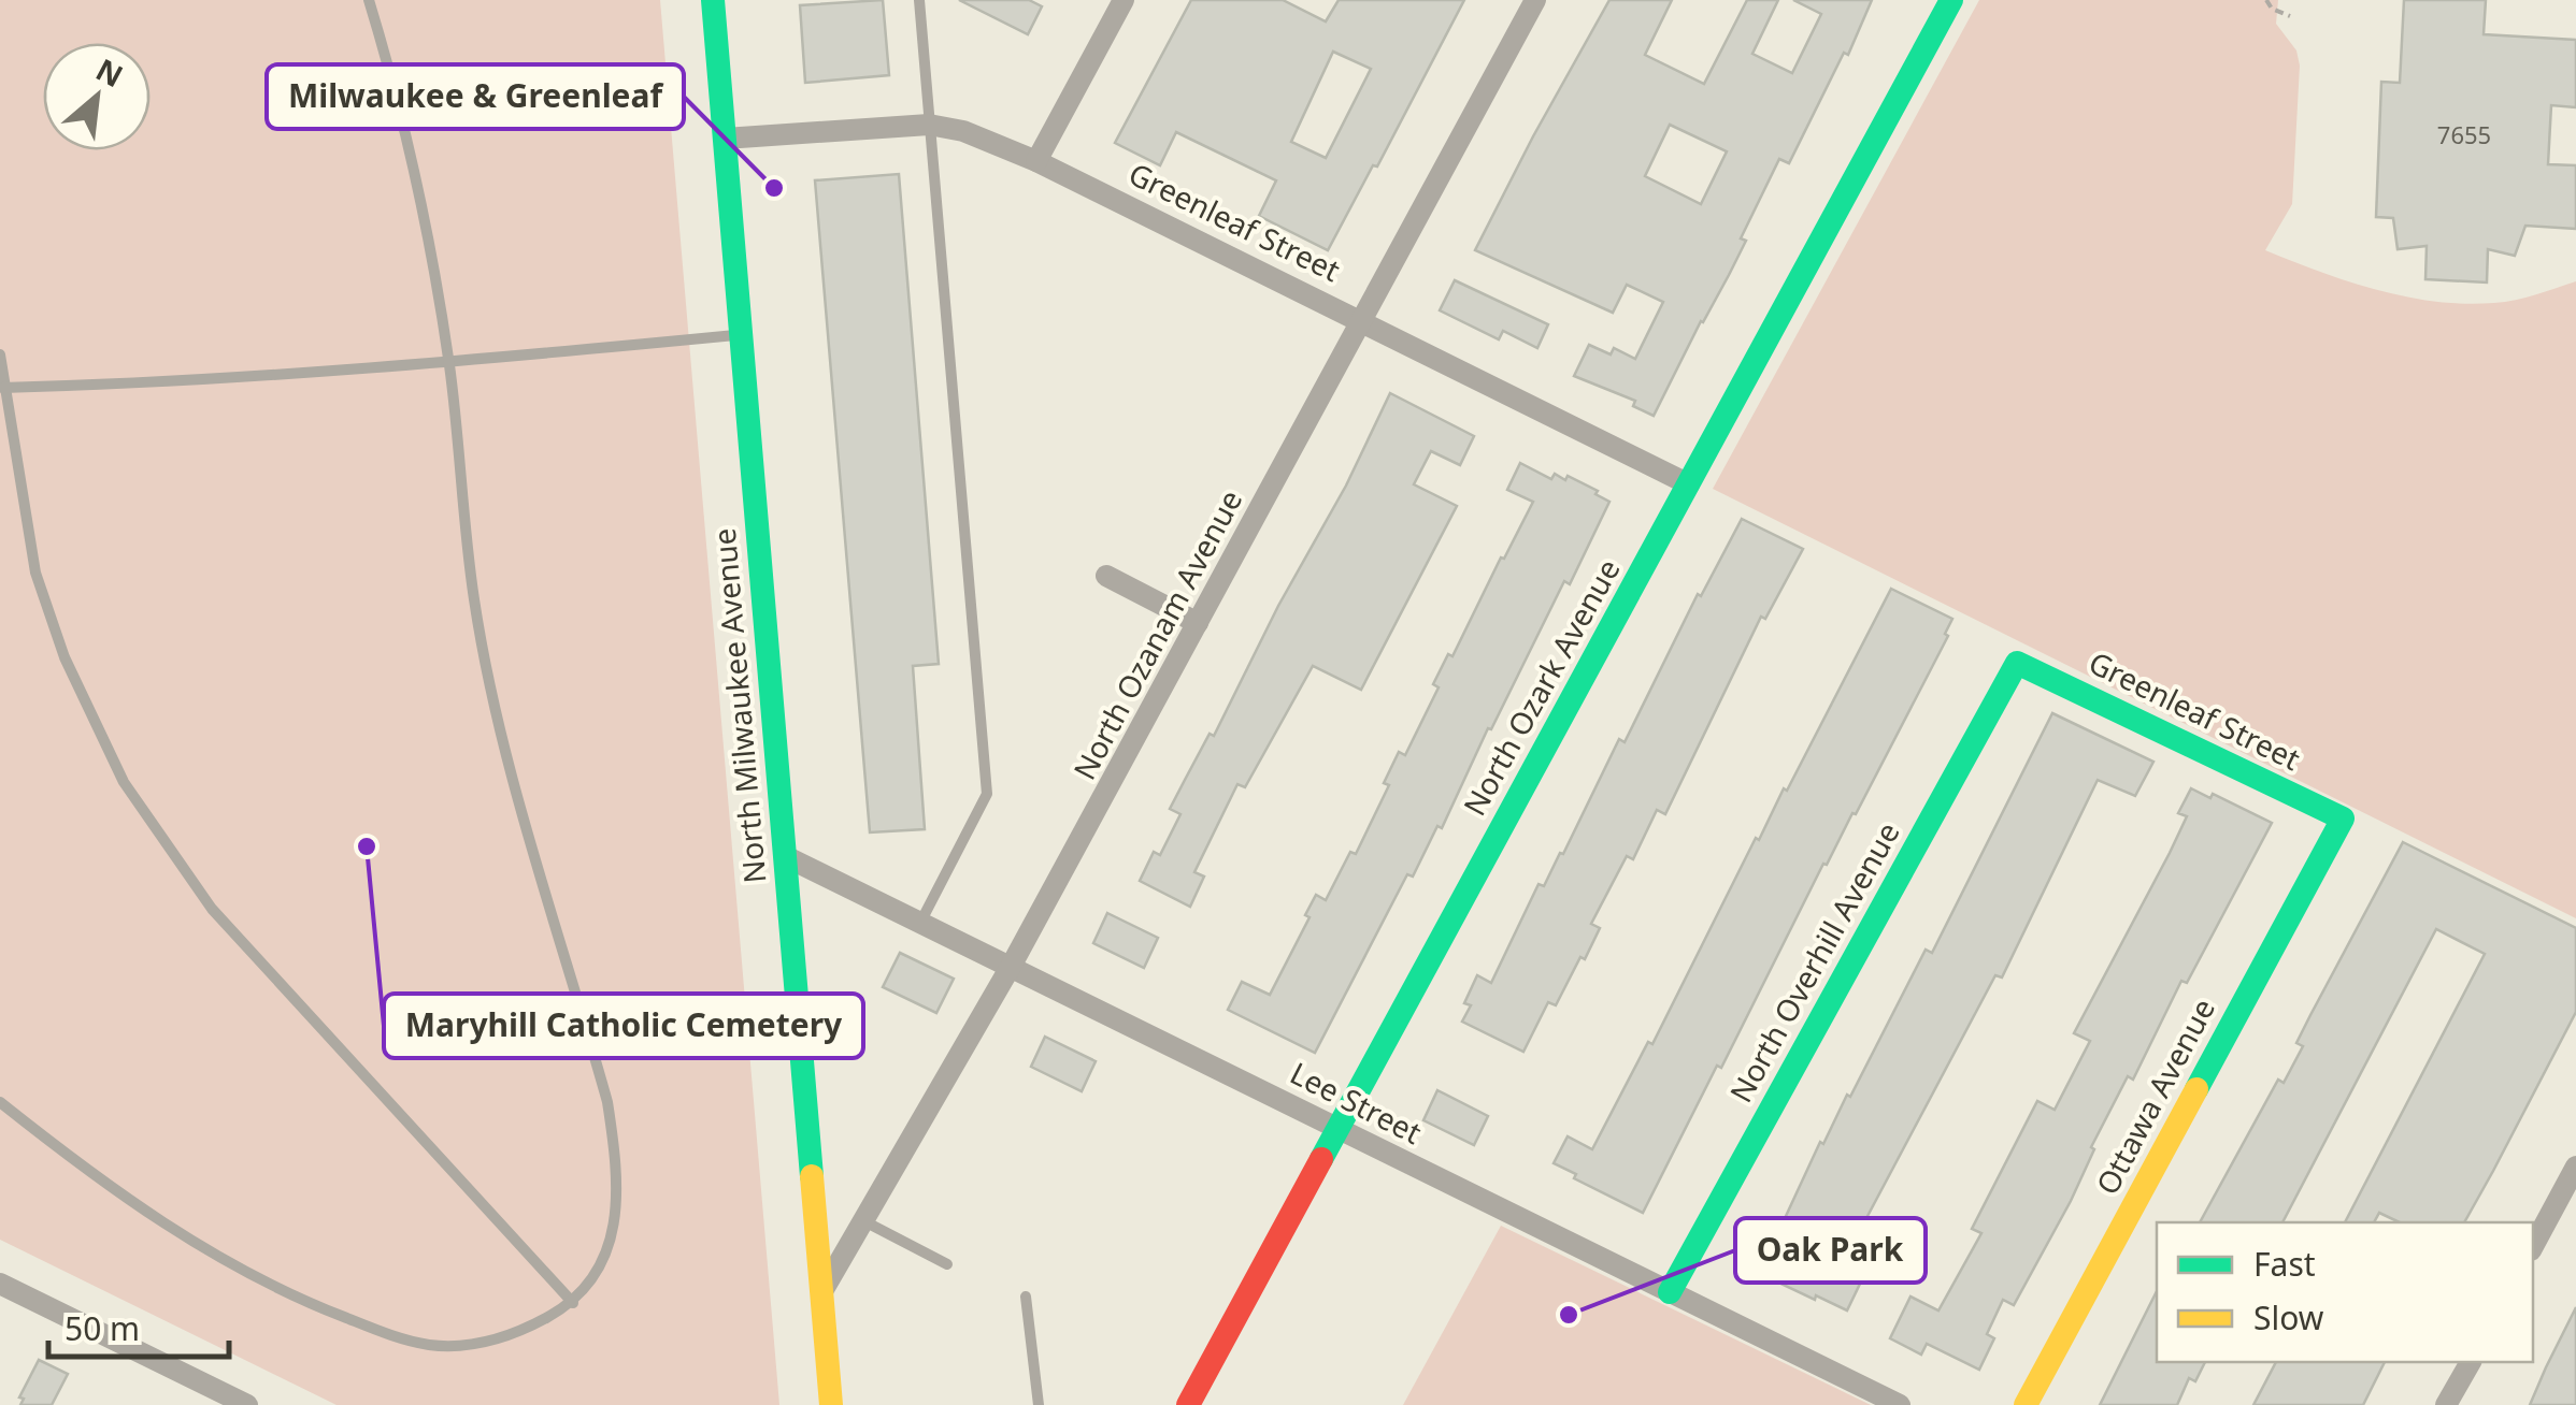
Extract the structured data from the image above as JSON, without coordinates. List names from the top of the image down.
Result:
{
  "streets": {
    "street": [
      "Greenleaf Street",
      "North Ozanam Avenue",
      "North Ozark Avenue",
      "North Milwaukee Avenue",
      "North Overhill Avenue",
      "Ottawa Avenue",
      "Lee Street"
    ]
  },
  "crossings": [
    ["Greenleaf Street", "North Ozanam Avenue"],
    ["Greenleaf Street", "North Ozark Avenue"],
    ["Greenleaf Street", "North Milwaukee Avenue"],
    ["Greenleaf Street", "North Overhill Avenue"],
    ["Greenleaf Street", "Ottawa Avenue"],
    ["North Ozanam Avenue", "North Milwaukee Avenue"],
    ["North Ozanam Avenue", "Lee Street"],
    ["North Ozark Avenue", "Lee Street"],
    ["North Milwaukee Avenue", "Lee Street"],
    ["North Overhill Avenue", "Lee Street"]
  ],
  "places": ["Milwaukee & Greenleaf", "Maryhill Catholic Cemetery", "Oak Park"],
  "house_numbers": ["7655"],
  "legend": ["Fast", "Slow"],
  "scale_bar": "50 m",
  "north": "top right"
}
